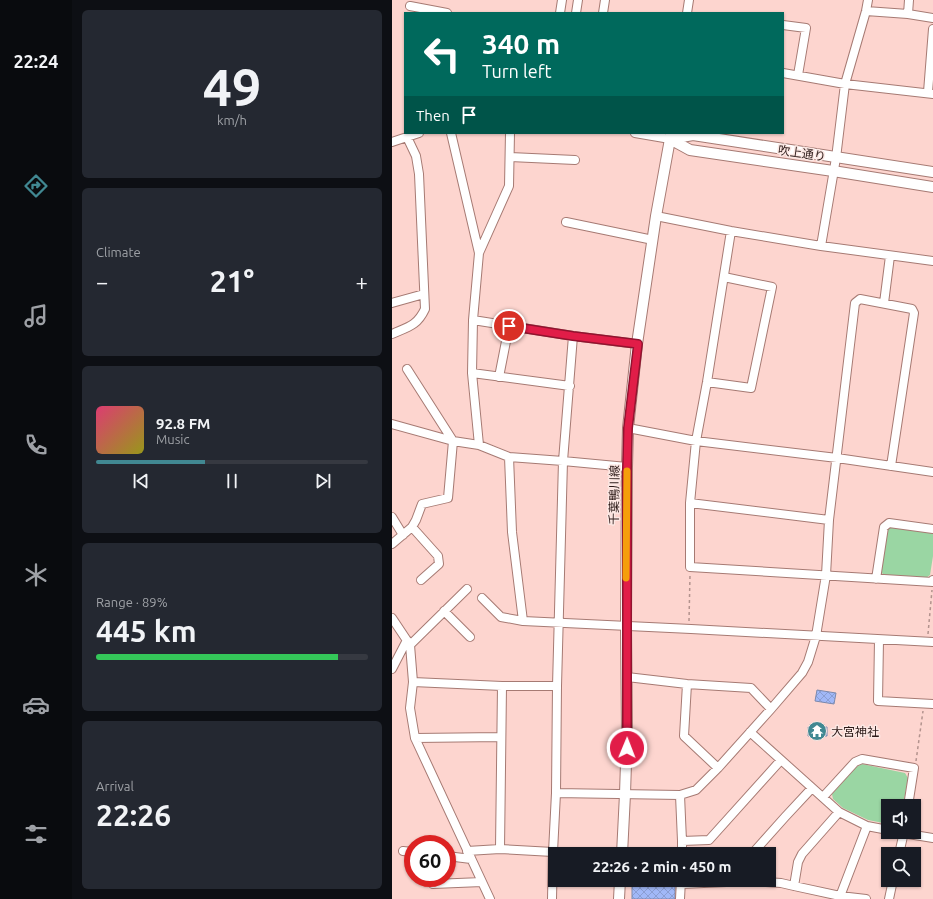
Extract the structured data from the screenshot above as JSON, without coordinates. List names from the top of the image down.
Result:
{
  "streets": {
    "main road": ["吹上通り", "千葉鴨川線"]
  },
  "crossings": [
    ["吹上通り", "千葉鴨川線"]
  ],
  "places": {
    "temple": ["大宮神社"]
  },
  "page": {
    "tabs": "22:24",
    "tile": [
      ["49", "km/h"],
      "Climate",
      ["Range · 89%", "445 km"],
      ["Arrival", "22:26"]
    ],
    "turn": ["340 m", "Turn left"],
    "then": "Then",
    "heat": ["−", "21°", "+"],
    "song": ["92.8 FM", "Music"],
    "limit": "60",
    "trip": "22:26 · 2 min · 450 m"
  }
}
